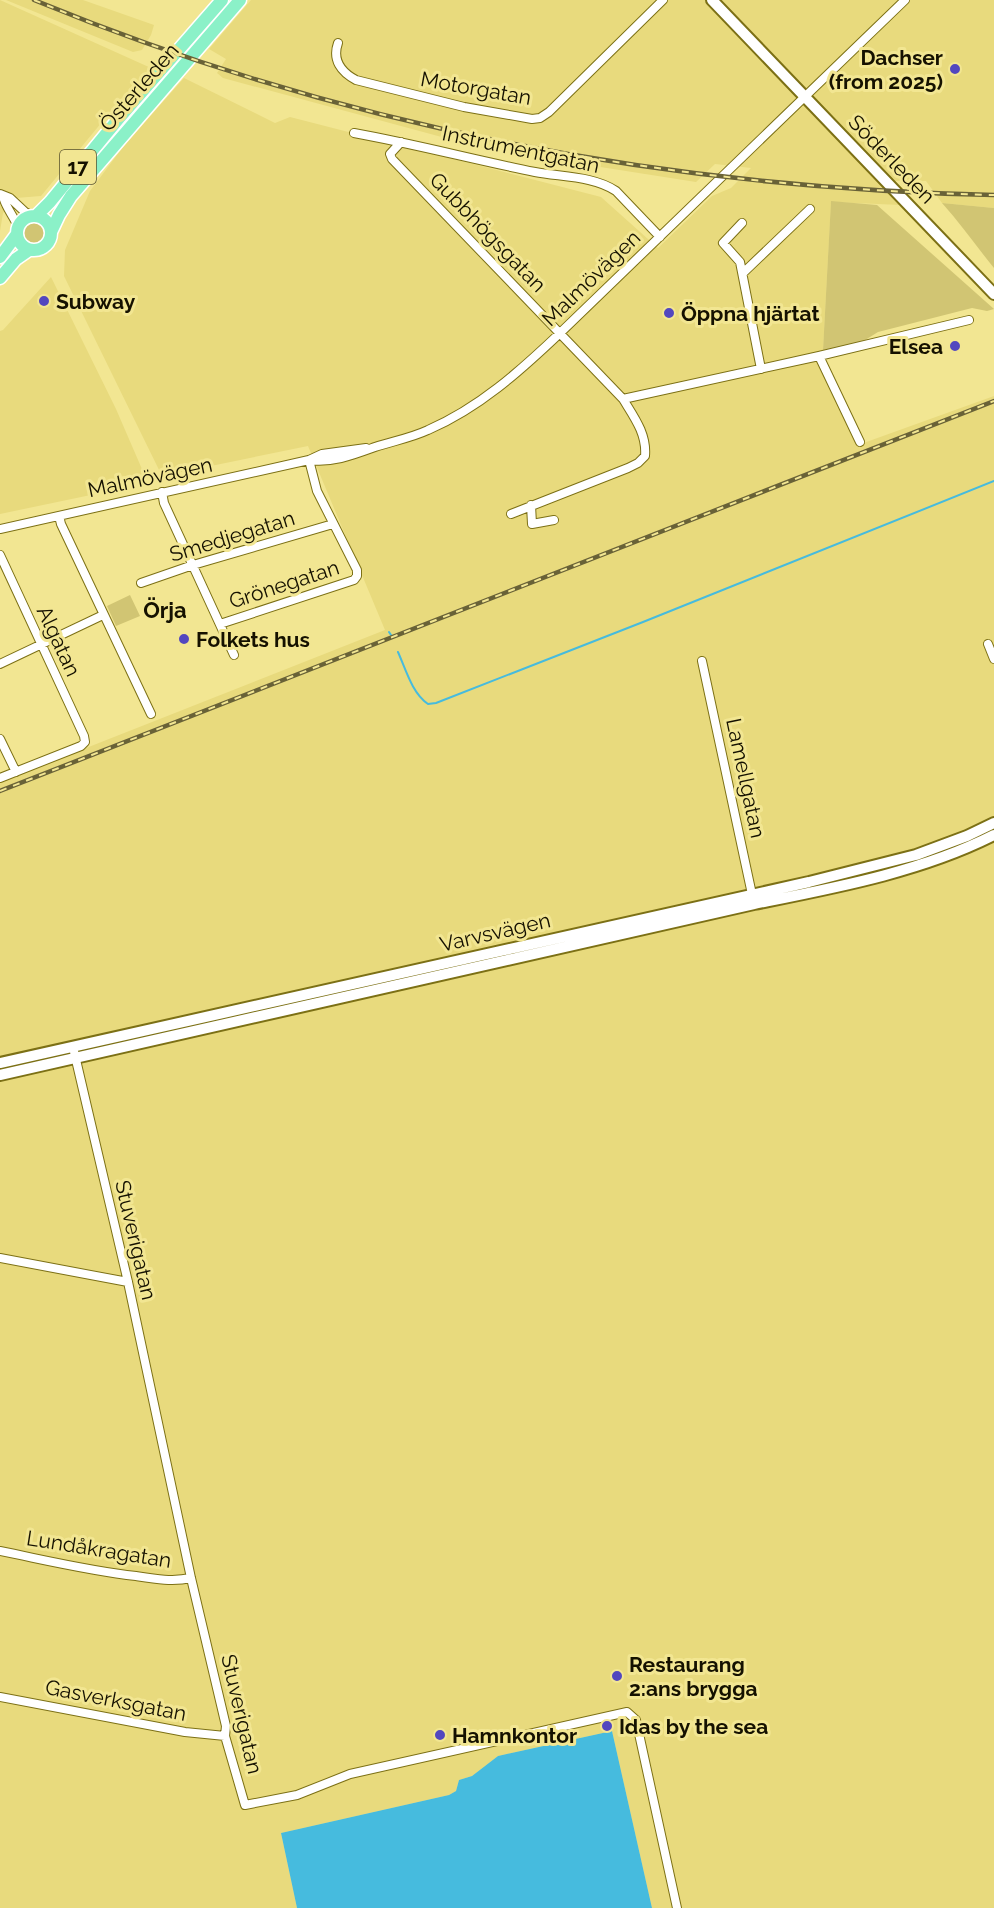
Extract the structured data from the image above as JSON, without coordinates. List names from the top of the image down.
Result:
{
  "streets": {
    "main road": [
      "Österleden",
      "Söderleden",
      "17",
      "Varvsvägen"
    ],
    "street": [
      "Motorgatan",
      "Instrumentgatan",
      "Gubbhögsgatan",
      "Malmövägen",
      "Smedjegatan",
      "Grönegatan",
      "Algatan",
      "Lamellgatan",
      "Stuverigatan",
      "Lundåkragatan",
      "Gasverksgatan"
    ]
  },
  "crossings": [
    ["Österleden", "17"],
    ["Instrumentgatan", "Gubbhögsgatan"],
    ["Instrumentgatan", "Malmövägen"],
    ["Söderleden", "Malmövägen"],
    ["Gubbhögsgatan", "Malmövägen"],
    ["Smedjegatan", "Grönegatan"],
    ["Lamellgatan", "Varvsvägen"],
    ["Varvsvägen", "Stuverigatan"],
    ["Stuverigatan", "Lundåkragatan"],
    ["Stuverigatan", "Gasverksgatan"]
  ],
  "districts": ["Örja"],
  "places": [
    "Dachser (from 2025)",
    "Subway",
    "Öppna hjärtat",
    "Elsea",
    "Folkets hus",
    "Restaurang 2:ans brygga",
    "Idas by the sea",
    "Hamnkontor"
  ]
}
